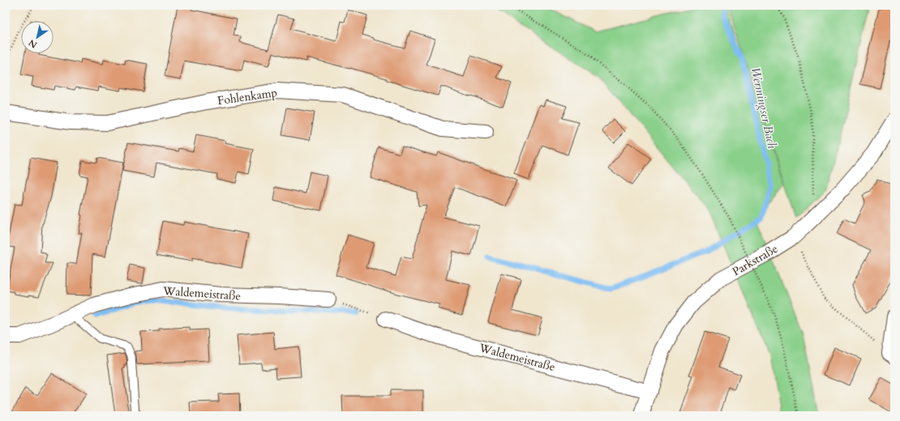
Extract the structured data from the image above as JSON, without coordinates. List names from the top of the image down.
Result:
{
  "streets": {
    "street": ["Fohlenkamp", "Parkstraße", "Waldemeistraße"]
  },
  "crossings": [
    ["Parkstraße", "Waldemeistraße"]
  ],
  "water": ["Wermingser Bach"],
  "north": "bottom left"
}
